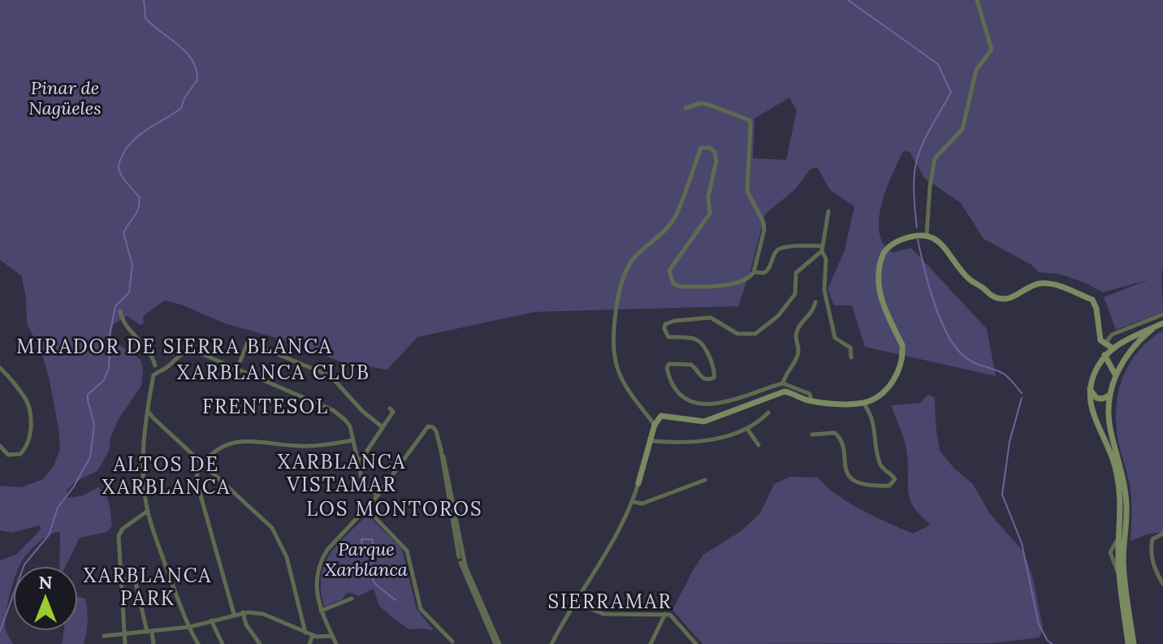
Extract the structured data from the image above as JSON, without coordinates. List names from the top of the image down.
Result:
{
  "districts": [
    "MIRADOR DE SIERRA BLANCA",
    "XARBLANCA CLUB",
    "FRENTESOL",
    "XARBLANCA VISTAMAR",
    "ALTOS DE XARBLANCA",
    "LOS MONTOROS",
    "XARBLANCA PARK",
    "SIERRAMAR"
  ],
  "parks": ["Pinar de Nagüeles", "Parque Xarblanca"],
  "north": "top"
}
